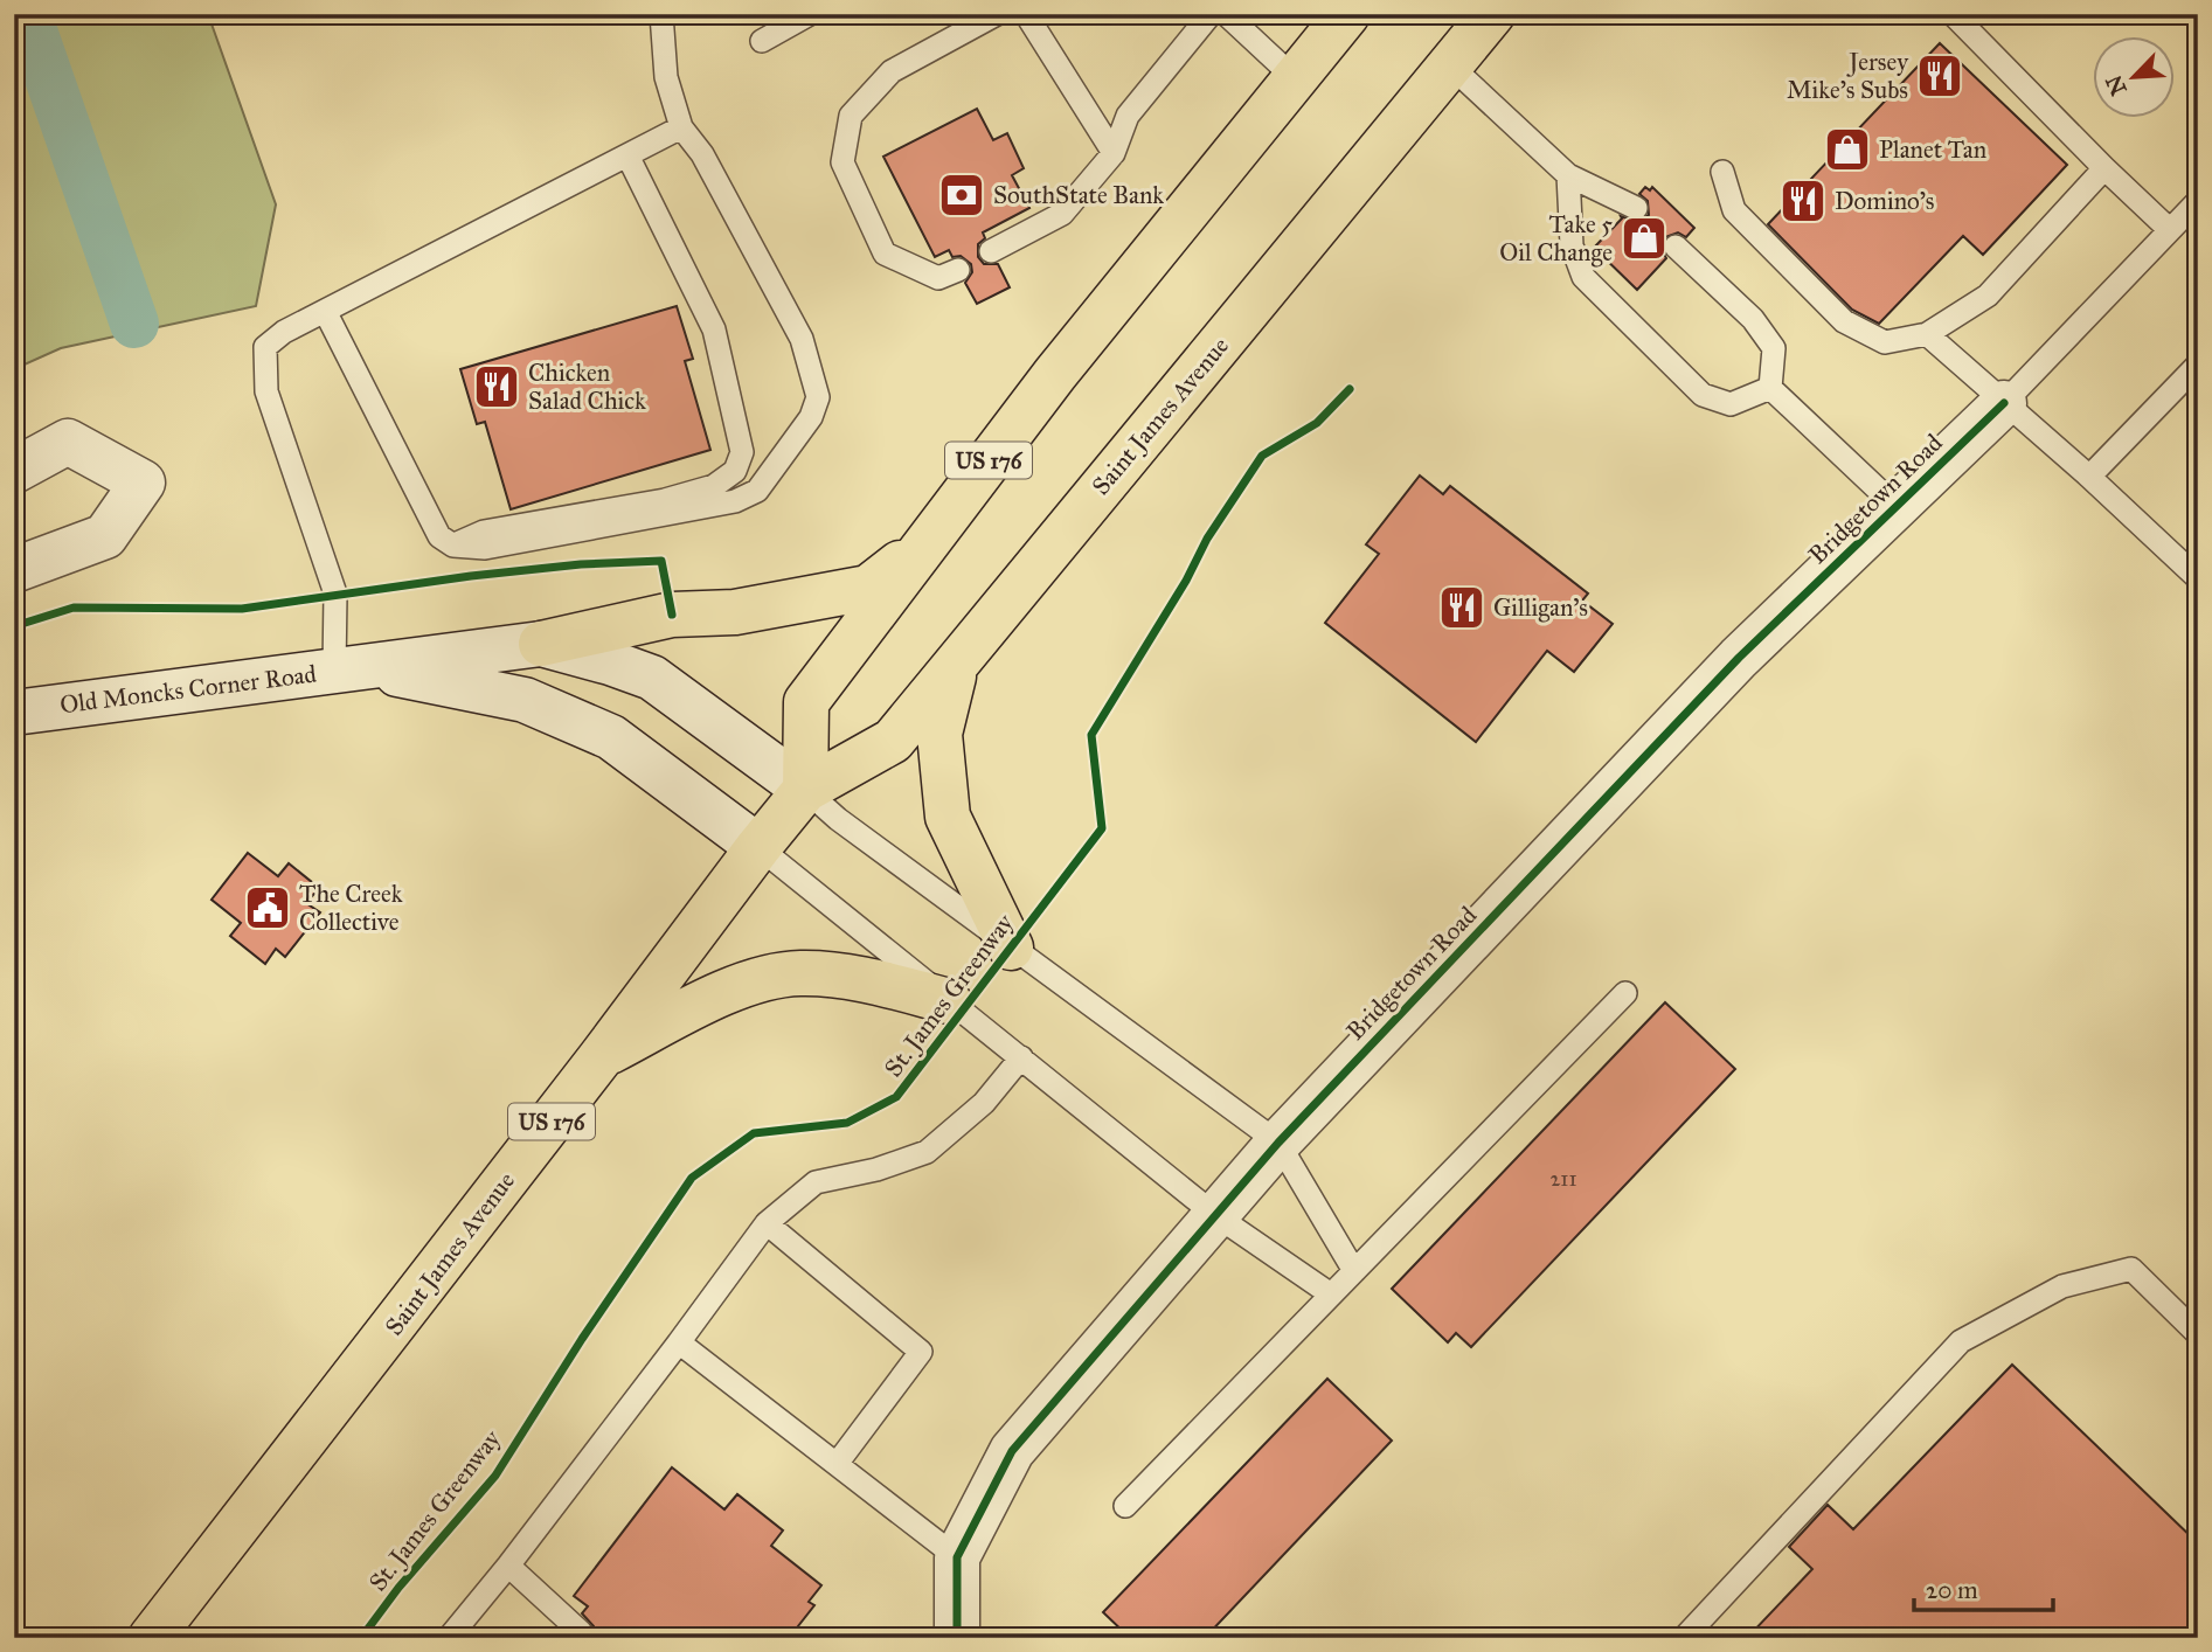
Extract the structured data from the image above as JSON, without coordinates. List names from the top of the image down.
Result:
{
  "streets": {
    "main road": ["Saint James Avenue", "US 176"],
    "street": ["Bridgetown Road", "Old Moncks Corner Road"],
    "cycle path": ["St. James Greenway"]
  },
  "crossings": [
    ["Saint James Avenue", "US 176"]
  ],
  "places": {
    "restaurant": [
      "Jersey Mike's Subs",
      "Domino's",
      "Chicken Salad Chick",
      "Gilligan's"
    ],
    "shop": ["Planet Tan", "Take 5 Oil Change"],
    "bank": ["SouthState Bank"],
    "public building": ["The Creek Collective"]
  },
  "house_numbers": ["211"],
  "scale_bar": "20 m",
  "north": "bottom left"
}
